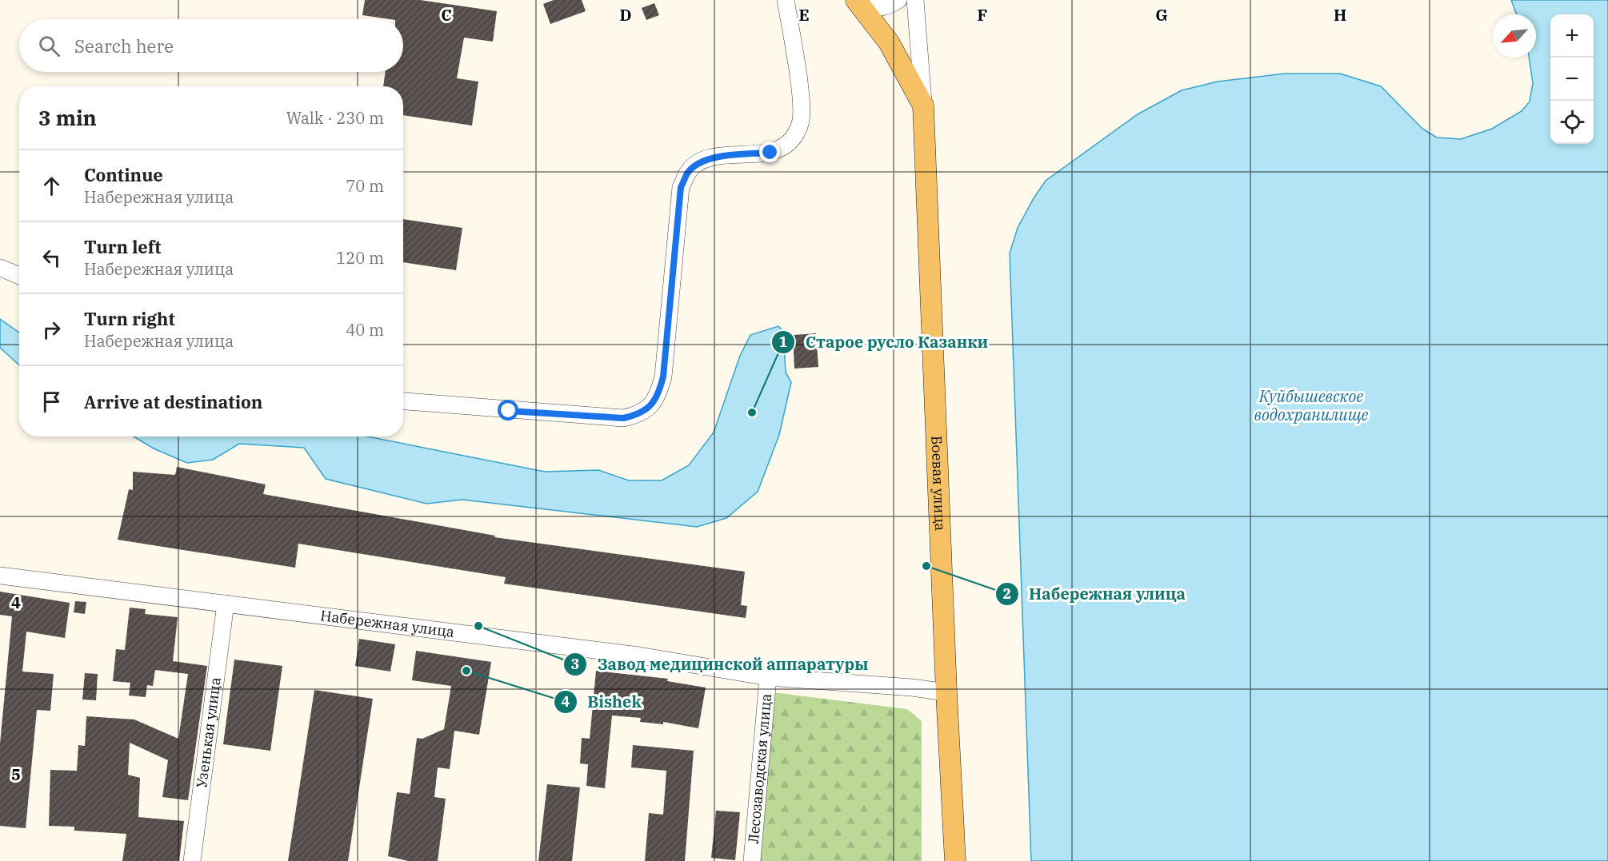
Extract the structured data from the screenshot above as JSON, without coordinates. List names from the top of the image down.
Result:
{
  "streets": {
    "main road": ["Боевая улица"],
    "street": ["Набережная улица", "Узенькая улица", "Лесозаводская улица"]
  },
  "crossings": [
    ["Боевая улица", "Набережная улица"],
    ["Набережная улица", "Узенькая улица"],
    ["Набережная улица", "Лесозаводская улица"]
  ],
  "water": ["Куйбышевское водохранилище"],
  "places": [
    "Старое русло Казанки",
    "Набережная улица",
    "Завод медицинской аппаратуры",
    "Bishek"
  ],
  "north": "bottom left",
  "page": {
    "map_buttons": ["+", "−"],
    "search": "Search here",
    "heading": ["3 min", "Walk · 230 m"],
    "list": [
      ["Continue", "Набережная улица", "70 m"],
      ["Turn left", "Набережная улица", "120 m"],
      ["Turn right", "Набережная улица", "40 m"],
      "Arrive at destination"
    ]
  },
  "grid": {
    "columns": [
      "C",
      "D",
      "E",
      "F",
      "G",
      "H"
    ],
    "rows": ["4", "5"]
  }
}
